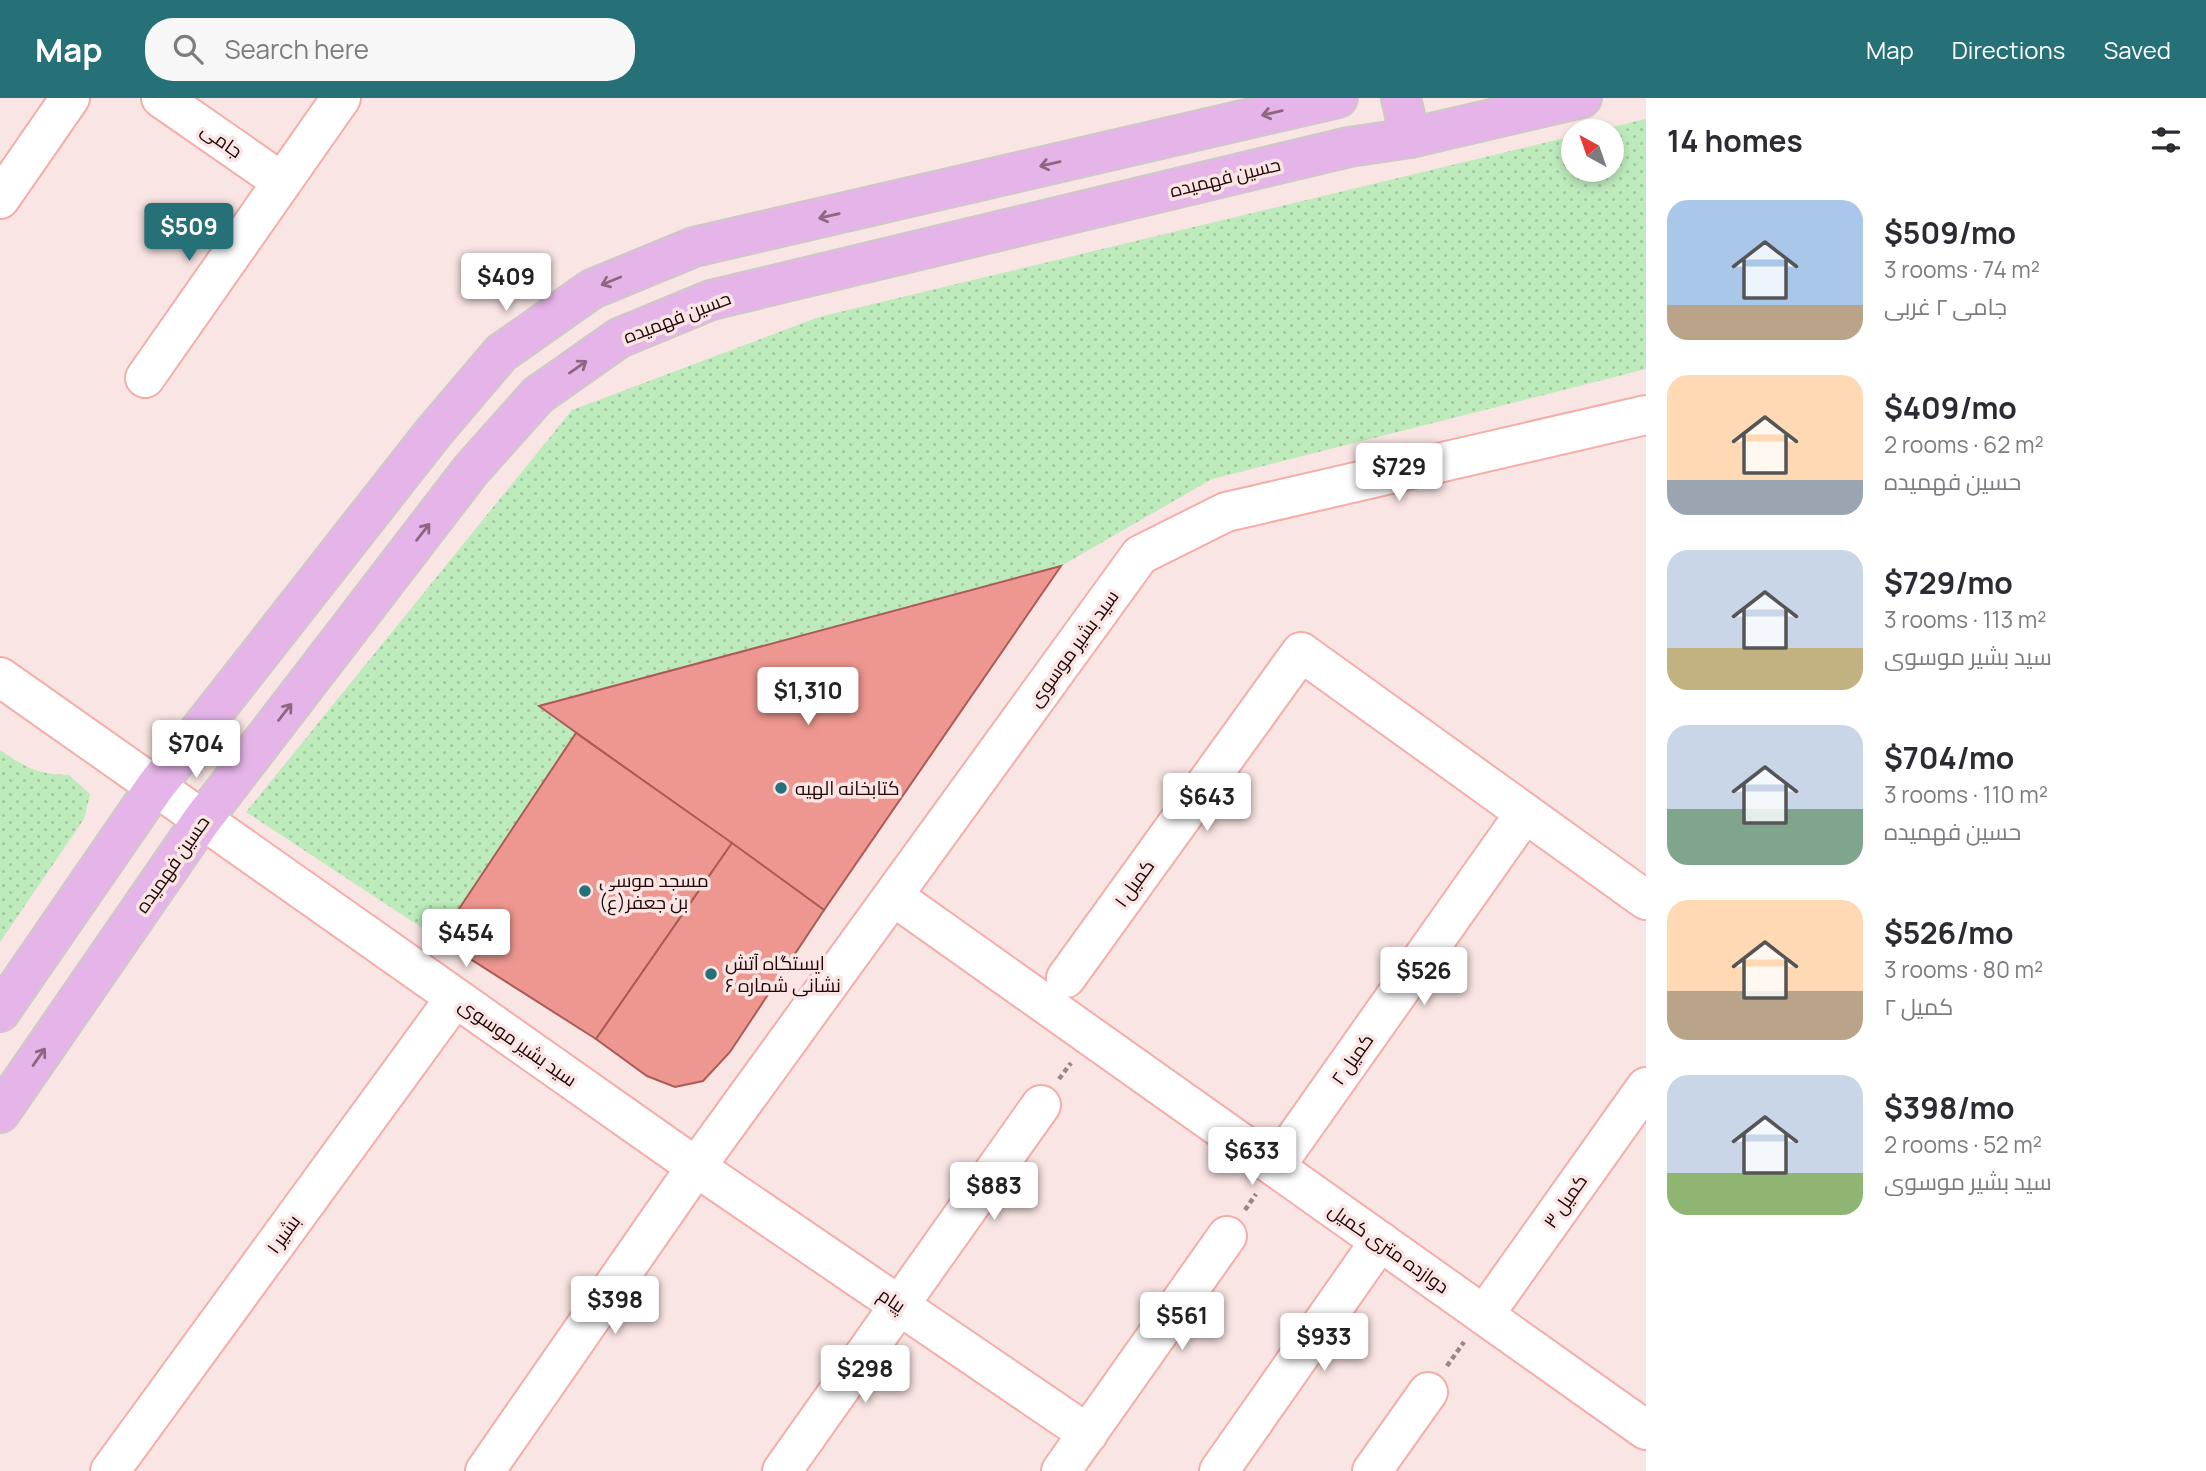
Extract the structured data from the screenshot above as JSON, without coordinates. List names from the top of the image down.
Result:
{
  "streets": {
    "main road": ["حسین فهمیده"],
    "street": [
      "جامی",
      "سید بشیر موسوی",
      "کمیل ۱",
      "کمیل ۲",
      "کمیل ۳",
      "بشیر ۱",
      "دوازده متری کمیل",
      "پیام"
    ]
  },
  "crossings": [
    ["حسین فهمیده", "سید بشیر موسوی"],
    ["سید بشیر موسوی", "بشیر ۱"],
    ["سید بشیر موسوی", "دوازده متری کمیل"],
    ["سید بشیر موسوی", "پیام"],
    ["کمیل ۱", "کمیل ۲"],
    ["کمیل ۲", "دوازده متری کمیل"],
    ["کمیل ۳", "دوازده متری کمیل"]
  ],
  "places": ["کتابخانه الهیه", "مسجد موسی بن جعفر(ع)", "ایستگاه آتش نشانی شماره ۶"],
  "north": "top left",
  "page": {
    "header": "Map",
    "search": "Search here",
    "nav": ["Map", "Directions", "Saved"],
    "heading": "14 homes",
    "list": [
      {
        "name": "$509/mo",
        "note": "3 rooms · 74 m² · جامی ۲ غربی"
      },
      {
        "name": "$409/mo",
        "note": "2 rooms · 62 m² · حسین فهمیده"
      },
      {
        "name": "$729/mo",
        "note": "3 rooms · 113 m² · سید بشیر موسوی"
      },
      {
        "name": "$704/mo",
        "note": "3 rooms · 110 m² · حسین فهمیده"
      },
      {
        "name": "$526/mo",
        "note": "3 rooms · 80 m² · کمیل ۲"
      },
      {
        "name": "$398/mo",
        "note": "2 rooms · 52 m² · سید بشیر موسوی"
      }
    ],
    "price": [
      "$509",
      "$409",
      "$729",
      "$1,310",
      "$704",
      "$643",
      "$454",
      "$526",
      "$633",
      "$883",
      "$398",
      "$561",
      "$933",
      "$298"
    ]
  }
}
